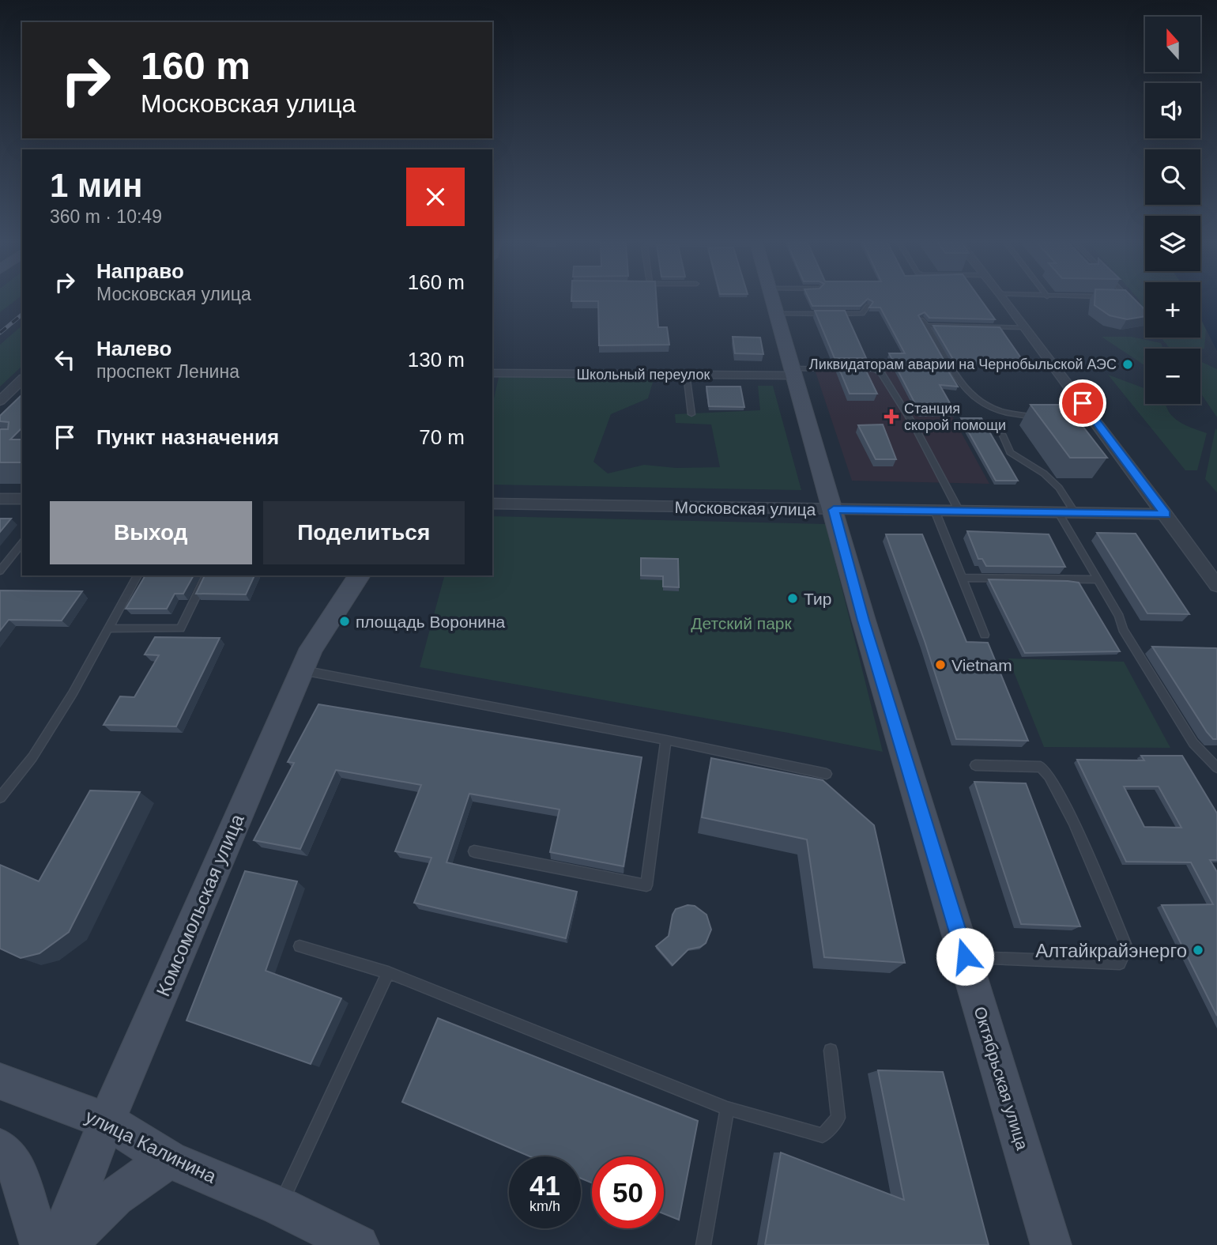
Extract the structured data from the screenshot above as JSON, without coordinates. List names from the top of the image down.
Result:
{
  "streets": {
    "main road": ["Комсомольская улица", "Октябрьская улица", "улица Калинина"],
    "street": ["Школьный переулок", "Московская улица"]
  },
  "crossings": [
    ["Школьный переулок", "Октябрьская улица"],
    ["Московская улица", "Октябрьская улица"],
    ["Комсомольская улица", "улица Калинина"]
  ],
  "parks": ["Детский парк"],
  "places": {
    "other": [
      "Ликвидаторам аварии на Чернобыльской АЭС",
      "Тир",
      "площадь Воронина",
      "Vietnam",
      "Алтайкрайэнерго"
    ],
    "health": ["Станция скорой помощи"]
  },
  "north": "top",
  "page": {
    "map_buttons": ["+", "−"],
    "turn": ["160 m", "Московская улица"],
    "heading": ["1 мин", "360 m · 10:49"],
    "list": [
      {
        "name": "Направо",
        "note": "Московская улица",
        "value": "160 m"
      },
      {
        "name": "Налево",
        "note": "проспект Ленина",
        "value": "130 m"
      },
      {
        "name": "Пункт назначения",
        "value": "70 m"
      }
    ],
    "buttons": ["Выход", "Поделиться"],
    "speed": "41 km/h",
    "limit": "50"
  }
}
